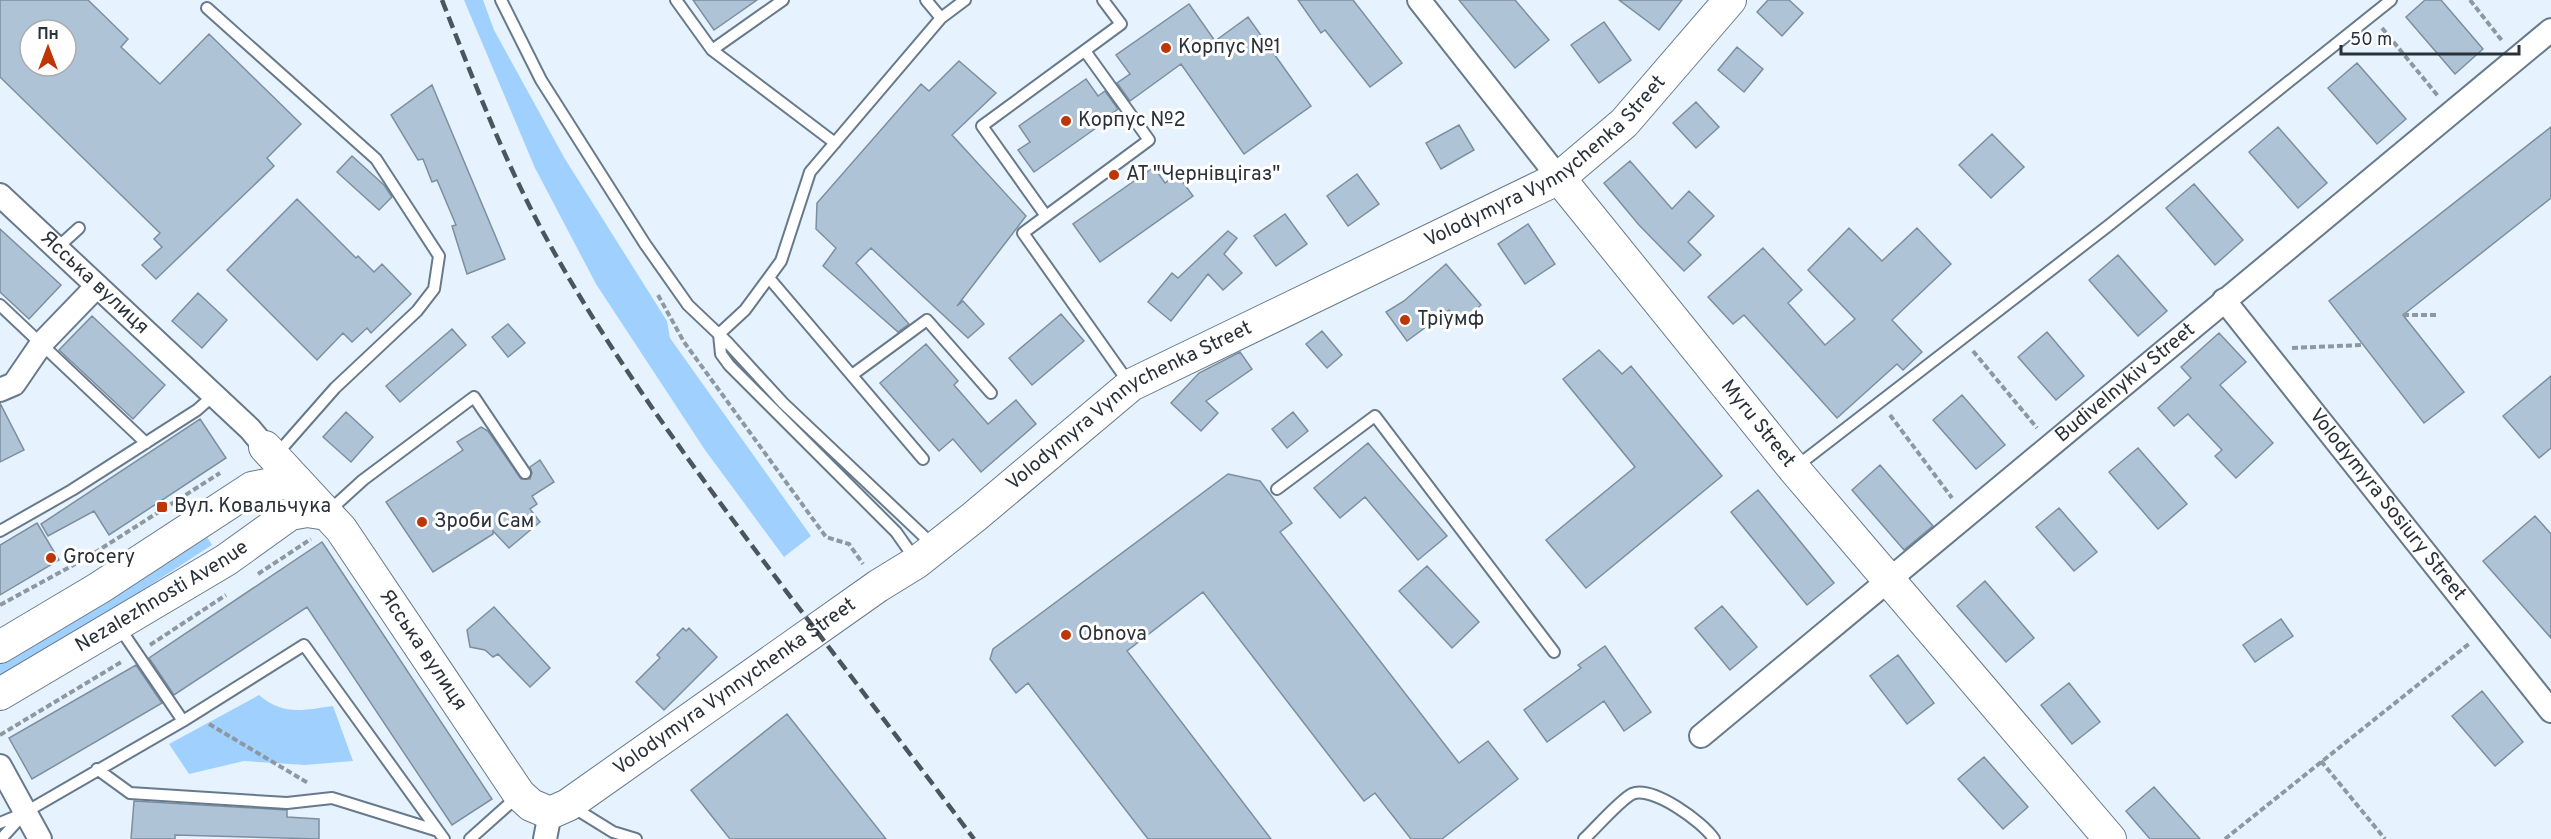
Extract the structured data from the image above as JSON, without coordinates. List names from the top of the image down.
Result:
{
  "streets": {
    "main road": [
      "Volodymyra Vynnychenka Street",
      "Ясська вулиця",
      "Myru Street",
      "Nezalezhnosti Avenue"
    ],
    "street": ["Budivelnykiv Street", "Volodymyra Sosiury Street"]
  },
  "crossings": [
    ["Volodymyra Vynnychenka Street", "Ясська вулиця"],
    ["Volodymyra Vynnychenka Street", "Myru Street"],
    ["Ясська вулиця", "Nezalezhnosti Avenue"],
    ["Budivelnykiv Street", "Myru Street"],
    ["Budivelnykiv Street", "Volodymyra Sosiury Street"]
  ],
  "places": {
    "other": [
      "Корпус №1",
      "Корпус №2",
      "АТ \"Чернівцігаз\"",
      "Тріумф",
      "Зроби Сам",
      "Grocery",
      "Obnova"
    ],
    "transit": ["Вул. Ковальчука"]
  },
  "scale_bar": "50 m",
  "north": "top"
}
